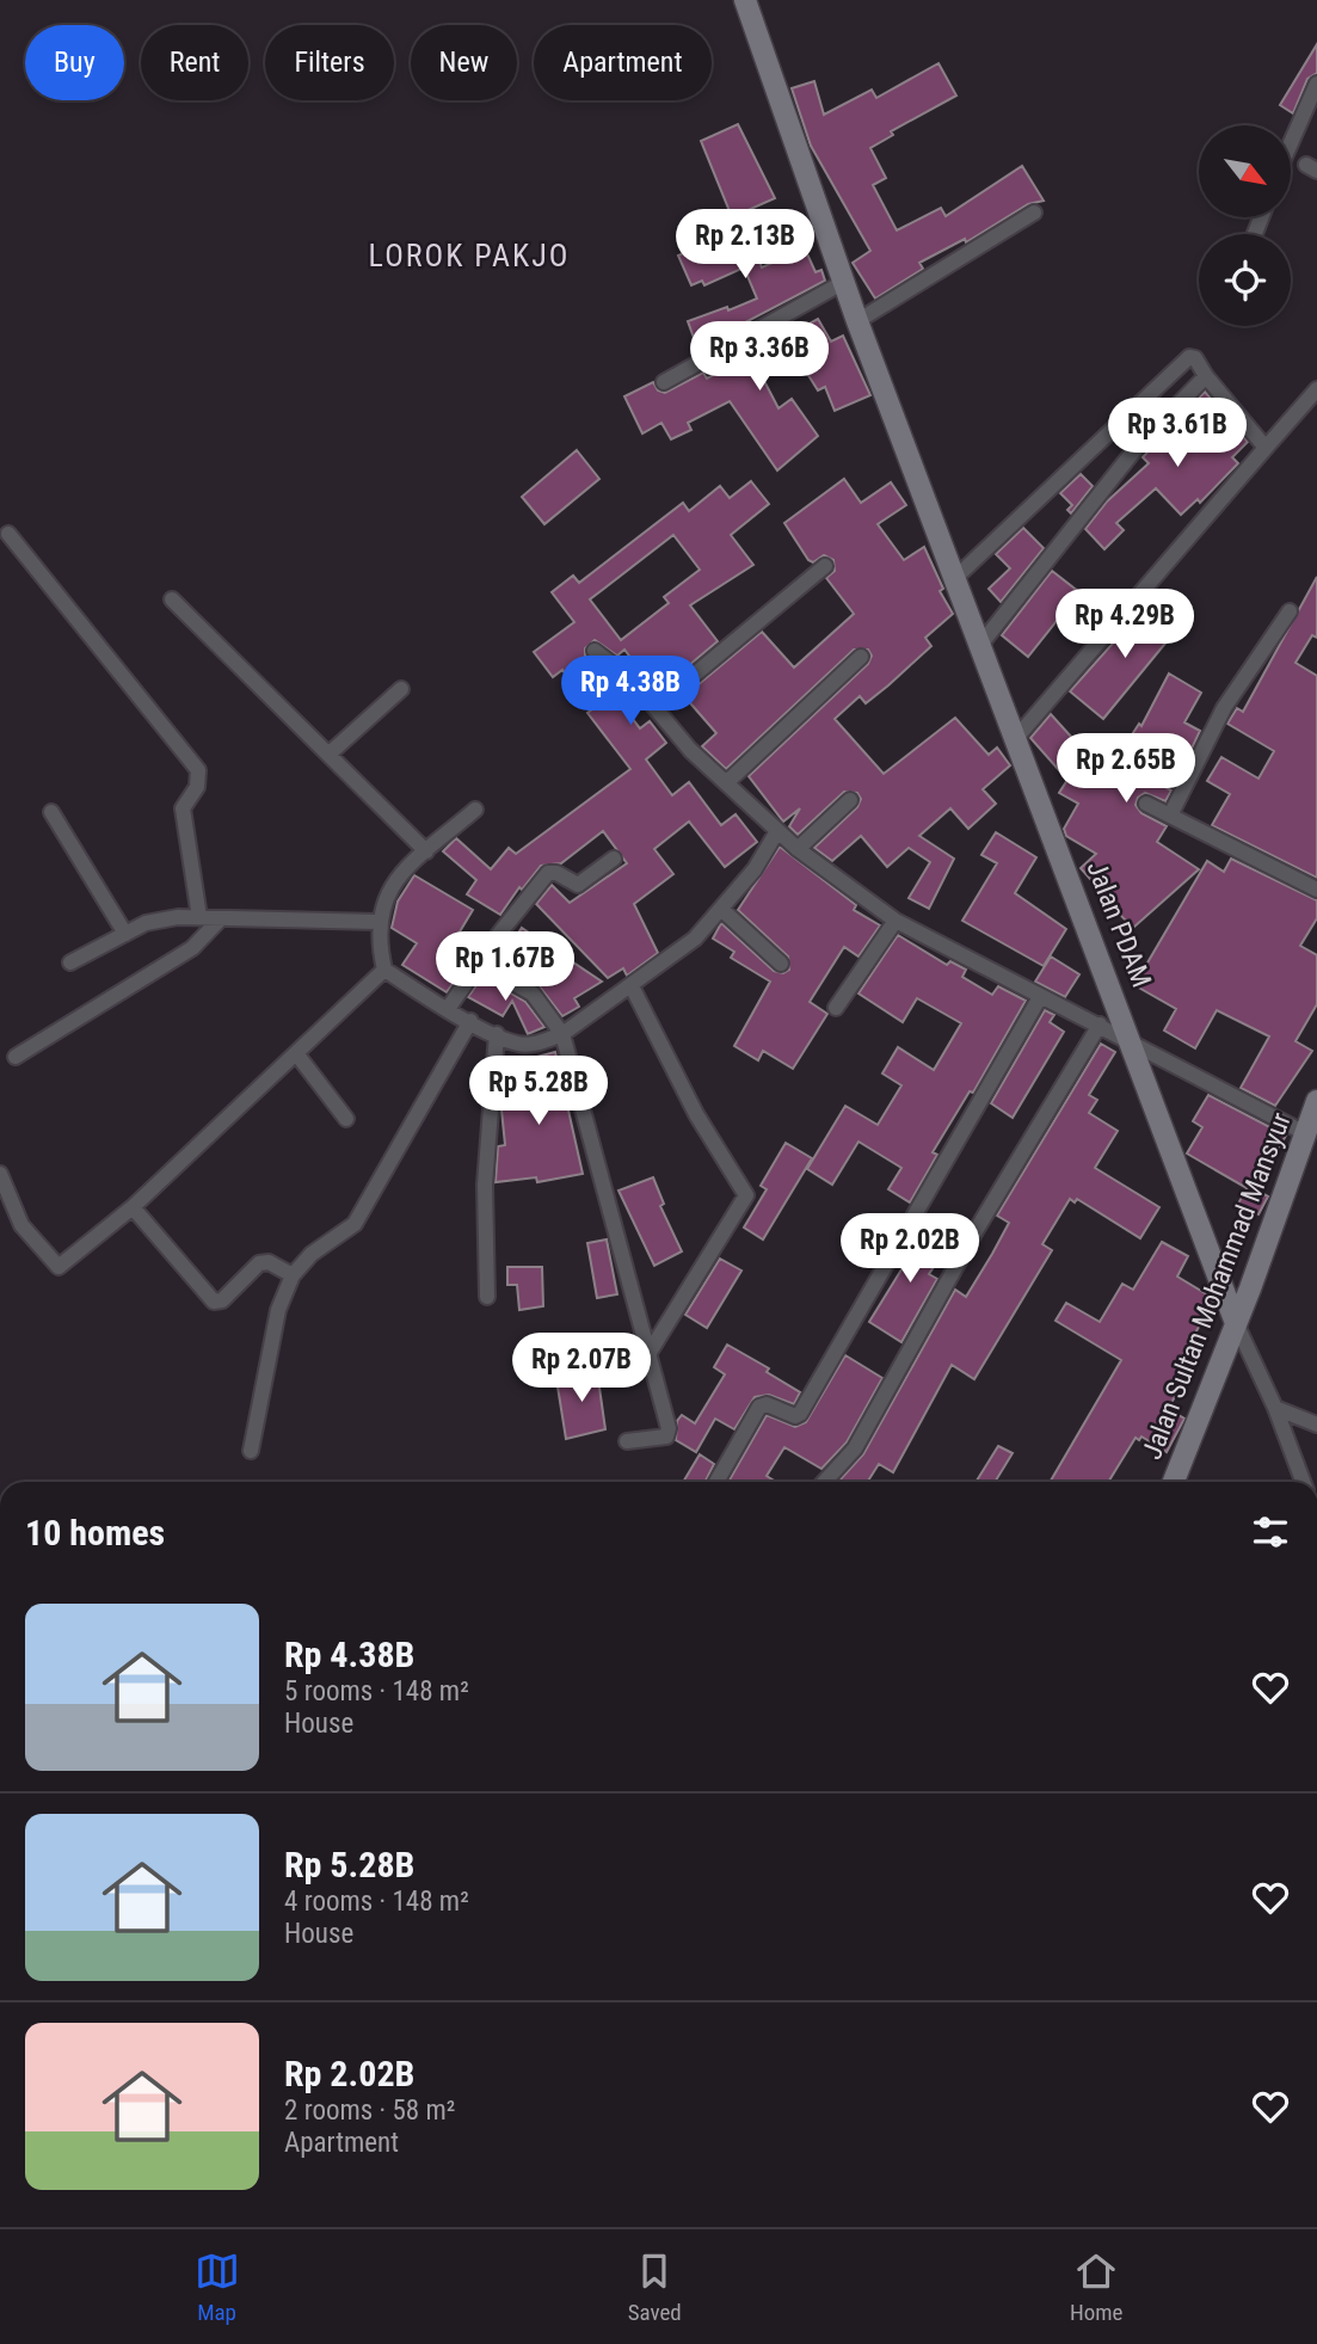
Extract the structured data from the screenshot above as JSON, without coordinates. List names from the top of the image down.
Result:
{
  "streets": {
    "street": ["Jalan PDAM", "Jalan Sultan Mohammad Mansyur"]
  },
  "crossings": [
    ["Jalan PDAM", "Jalan Sultan Mohammad Mansyur"]
  ],
  "districts": ["LOROK PAKJO"],
  "north": "bottom right",
  "page": {
    "chip": [
      "Buy",
      "Rent",
      "Filters",
      "New",
      "Apartment"
    ],
    "price": [
      "Rp 2.13B",
      "Rp 3.36B",
      "Rp 3.61B",
      "Rp 4.29B",
      "Rp 4.38B",
      "Rp 2.65B",
      "Rp 1.67B",
      "Rp 5.28B",
      "Rp 2.02B",
      "Rp 2.07B"
    ],
    "heading": "10 homes",
    "list": [
      {
        "name": "Rp 4.38B",
        "note": "5 rooms · 148 m² · House"
      },
      {
        "name": "Rp 5.28B",
        "note": "4 rooms · 148 m² · House"
      },
      {
        "name": "Rp 2.02B",
        "note": "2 rooms · 58 m² · Apartment"
      }
    ],
    "tabs": ["Map", "Saved", "Home"]
  }
}
